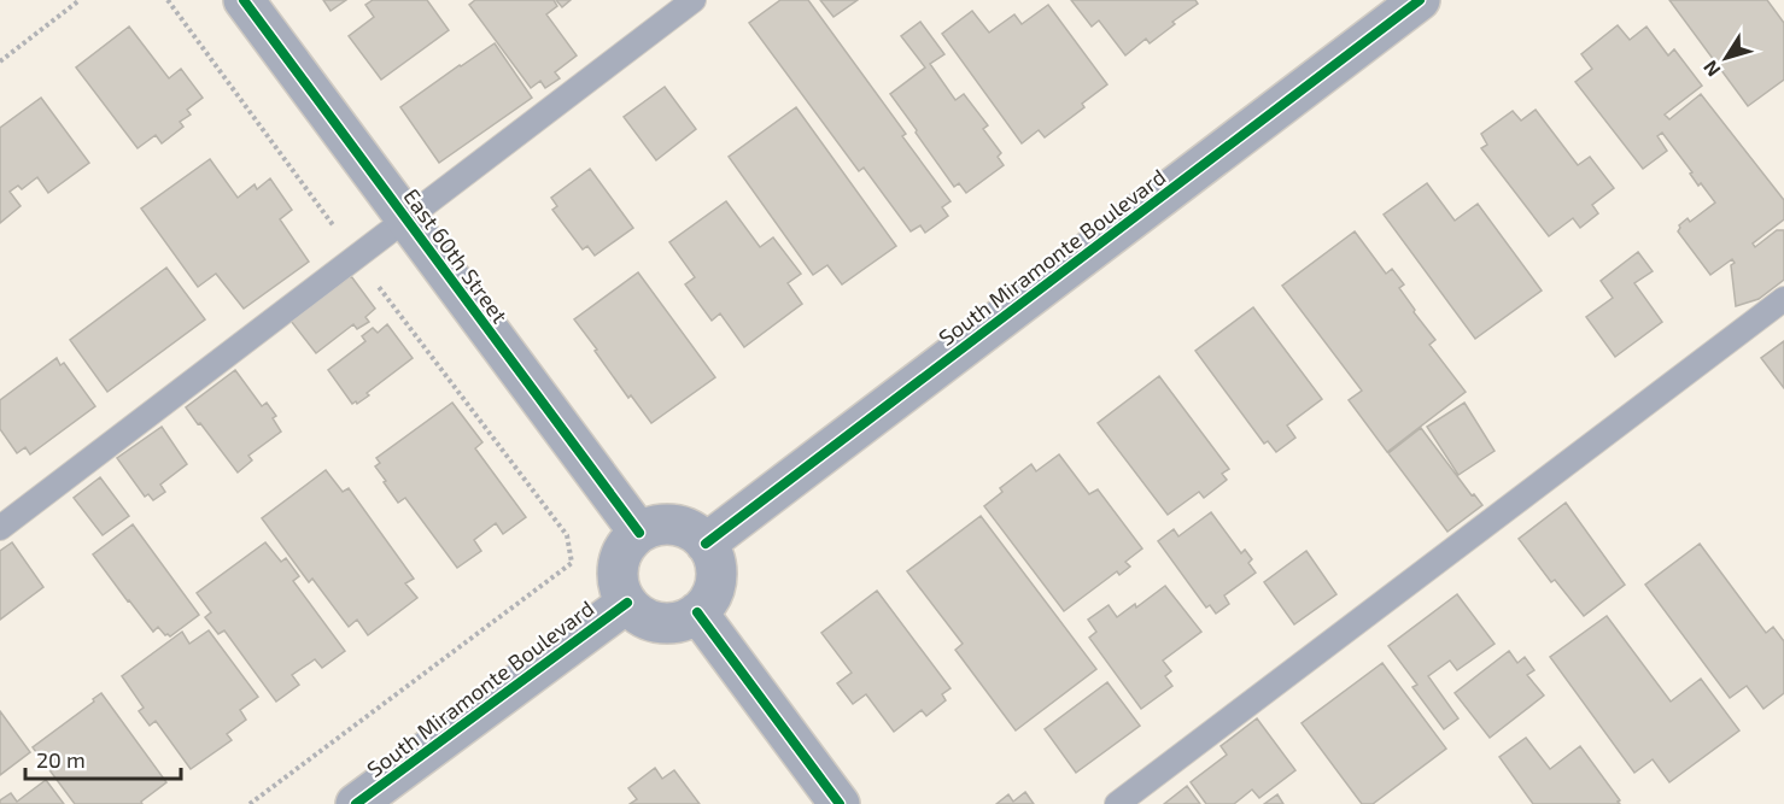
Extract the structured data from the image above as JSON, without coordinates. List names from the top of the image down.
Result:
{
  "streets": {
    "street": ["East 60th Street", "South Miramonte Boulevard"]
  },
  "crossings": [
    ["East 60th Street", "South Miramonte Boulevard"]
  ],
  "scale_bar": "20 m",
  "north": "bottom left"
}
